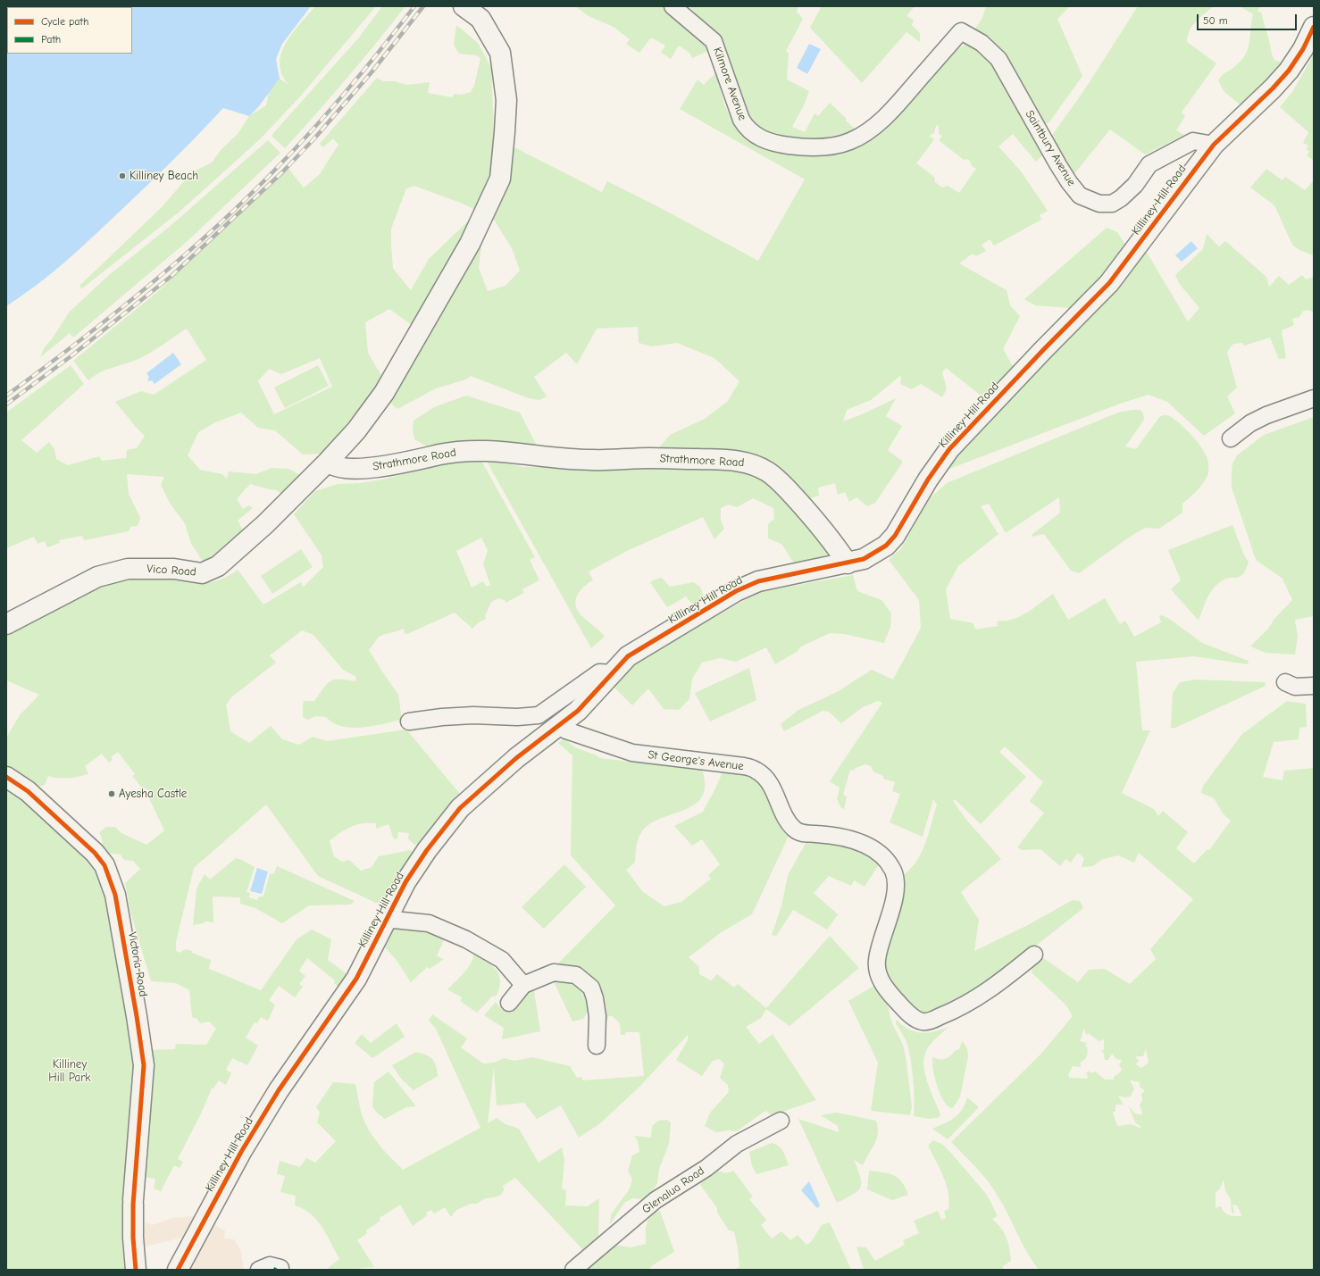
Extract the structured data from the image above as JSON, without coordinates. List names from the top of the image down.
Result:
{
  "streets": {
    "main road": [
      "Killiney Hill Road",
      "Strathmore Road",
      "Vico Road",
      "Victoria Road"
    ],
    "street": [
      "Kilmore Avenue",
      "Saintbury Avenue",
      "St George's Avenue",
      "Glenalua Road"
    ]
  },
  "crossings": [
    ["Kilmore Avenue", "Saintbury Avenue"],
    ["Saintbury Avenue", "Killiney Hill Road"],
    ["Killiney Hill Road", "Strathmore Road"],
    ["Killiney Hill Road", "St George's Avenue"],
    ["Strathmore Road", "Vico Road"]
  ],
  "parks": ["Killiney Hill Park"],
  "places": ["Killiney Beach", "Ayesha Castle"],
  "legend": ["Cycle path", "Path"],
  "scale_bar": "50 m"
}
